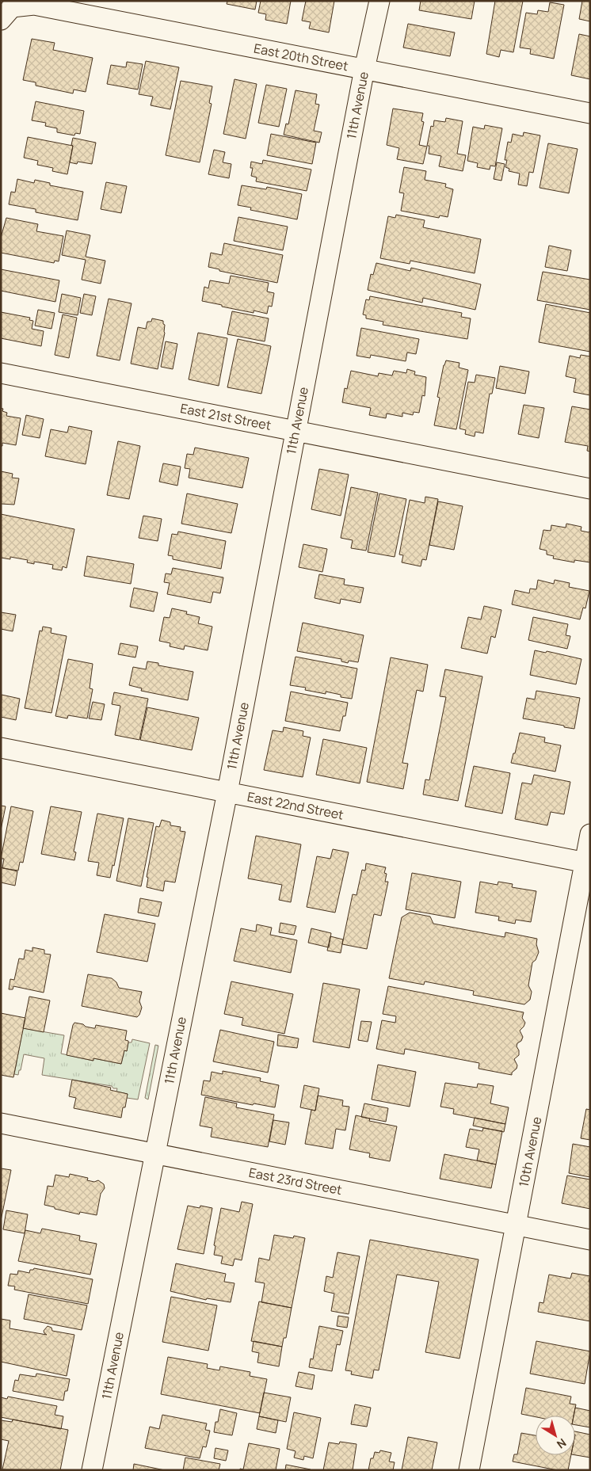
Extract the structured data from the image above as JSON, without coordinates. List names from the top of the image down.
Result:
{
  "streets": {
    "street": [
      "East 20th Street",
      "11th Avenue",
      "East 21st Street",
      "East 22nd Street",
      "10th Avenue",
      "East 23rd Street"
    ]
  },
  "crossings": [
    ["East 20th Street", "11th Avenue"],
    ["11th Avenue", "East 21st Street"],
    ["11th Avenue", "East 22nd Street"],
    ["11th Avenue", "East 23rd Street"],
    ["East 22nd Street", "10th Avenue"],
    ["10th Avenue", "East 23rd Street"]
  ],
  "north": "bottom right"
}
